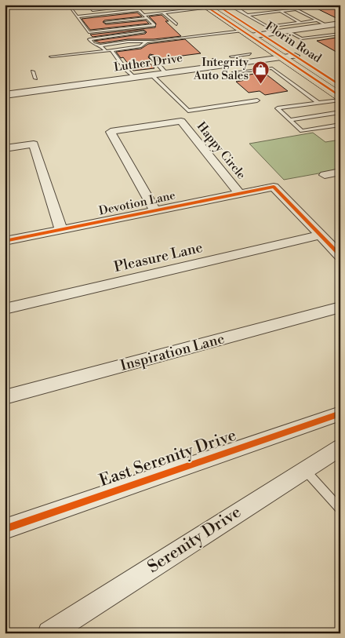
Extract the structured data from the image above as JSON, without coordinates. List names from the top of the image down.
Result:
{
  "streets": {
    "main road": ["Florin Road"],
    "street": [
      "Luther Drive",
      "Happy Circle",
      "Devotion Lane",
      "Pleasure Lane",
      "Inspiration Lane",
      "East Serenity Drive",
      "Serenity Drive"
    ]
  },
  "crossings": [
    ["Florin Road", "Luther Drive"],
    ["Happy Circle", "Devotion Lane"],
    ["Devotion Lane", "Pleasure Lane"]
  ],
  "places": {
    "shop": ["Integrity Auto Sales"]
  }
}
